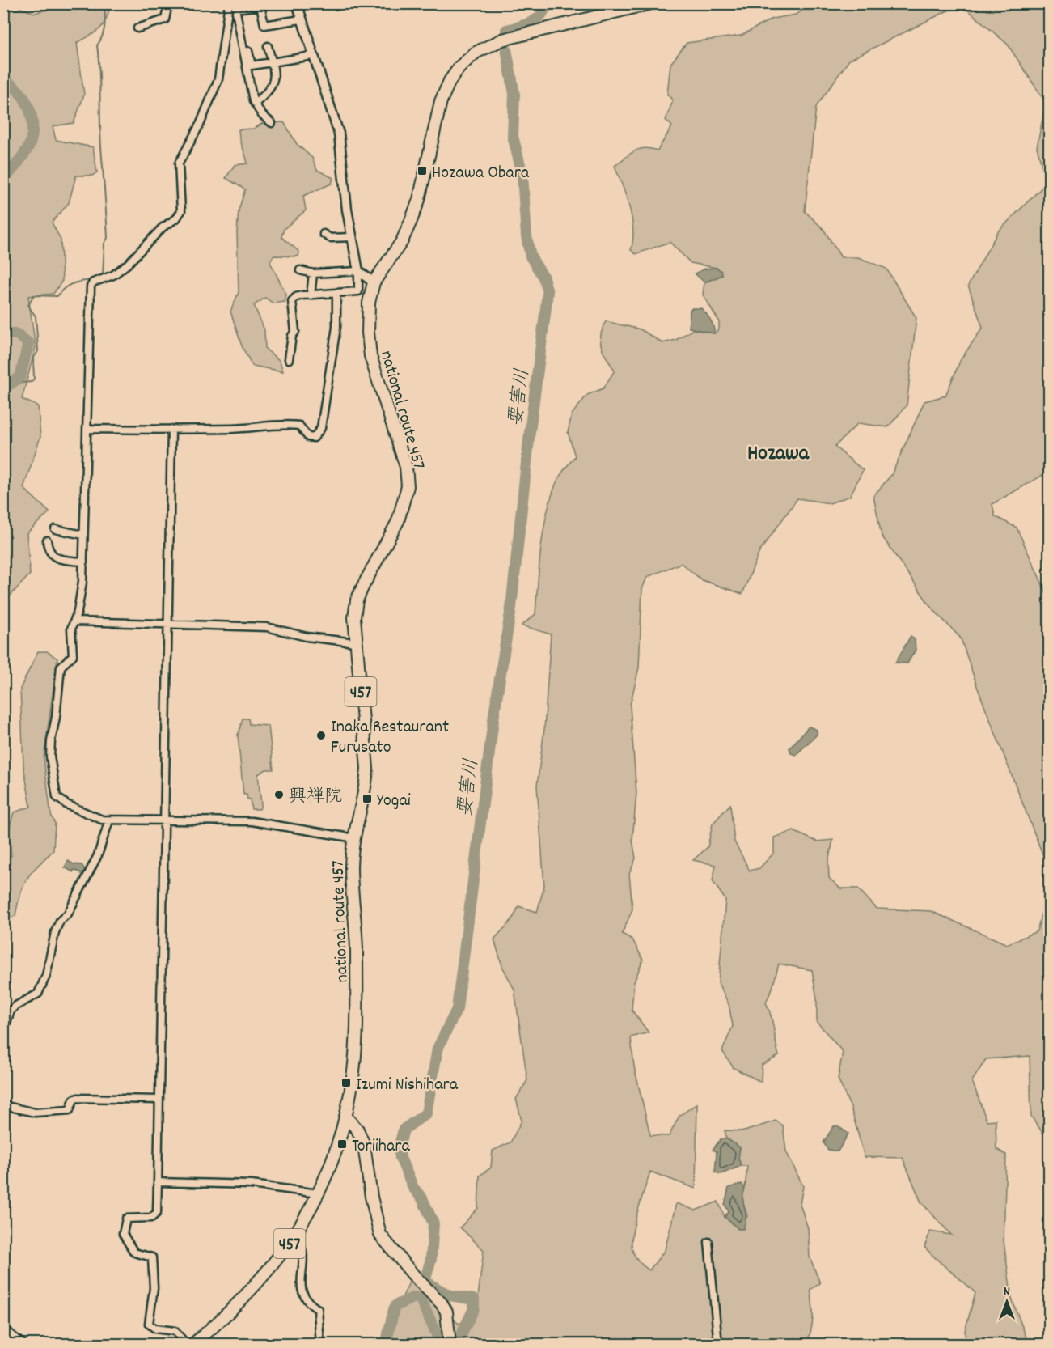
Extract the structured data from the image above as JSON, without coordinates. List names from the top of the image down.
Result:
{
  "streets": {
    "highway": ["national route 457", "457"]
  },
  "crossings": [
    ["national route 457", "457"]
  ],
  "districts": ["Hozawa"],
  "water": ["要害川"],
  "places": {
    "transit": [
      "Hozawa Obara",
      "Yogai",
      "Izumi Nishihara",
      "Toriihara"
    ],
    "other": ["Inaka Restaurant Furusato", "興禅院"]
  },
  "north": "top"
}
